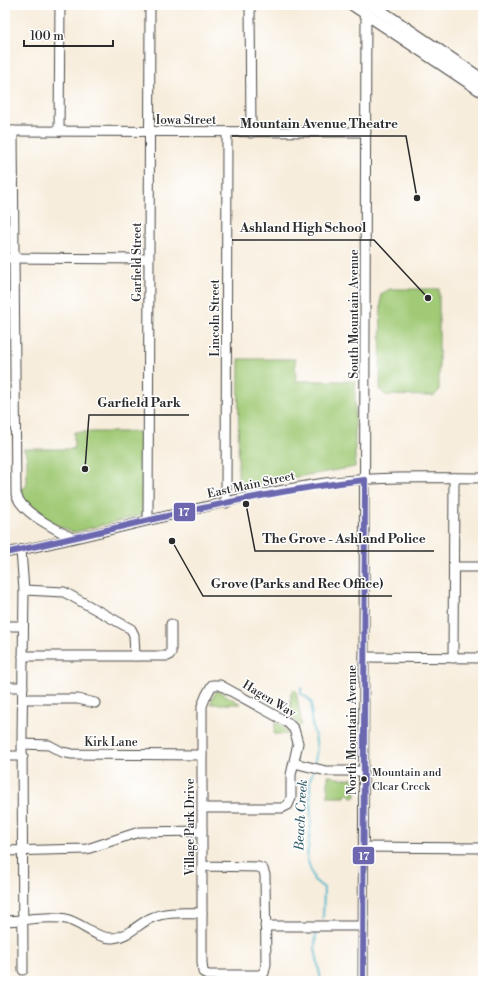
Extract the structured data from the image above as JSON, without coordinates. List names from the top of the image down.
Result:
{
  "streets": {
    "street": [
      "Iowa Street",
      "Garfield Street",
      "South Mountain Avenue",
      "Lincoln Street",
      "East Main Street",
      "Hagen Way",
      "North Mountain Avenue",
      "Kirk Lane",
      "Village Park Drive"
    ]
  },
  "crossings": [
    ["Iowa Street", "Garfield Street"],
    ["Iowa Street", "South Mountain Avenue"],
    ["Iowa Street", "Lincoln Street"],
    ["Garfield Street", "East Main Street"],
    ["South Mountain Avenue", "East Main Street"],
    ["South Mountain Avenue", "North Mountain Avenue"],
    ["Lincoln Street", "East Main Street"],
    ["East Main Street", "North Mountain Avenue"],
    ["Hagen Way", "Village Park Drive"],
    ["Kirk Lane", "Village Park Drive"]
  ],
  "water": ["Beach Creek"],
  "places": [
    "Mountain Avenue Theatre",
    "Ashland High School",
    "Garfield Park",
    "The Grove - Ashland Police",
    "Grove (Parks and Rec Office)",
    "Mountain and Clear Creek"
  ],
  "lines": ["transit line 17"],
  "scale_bar": "100 m"
}
